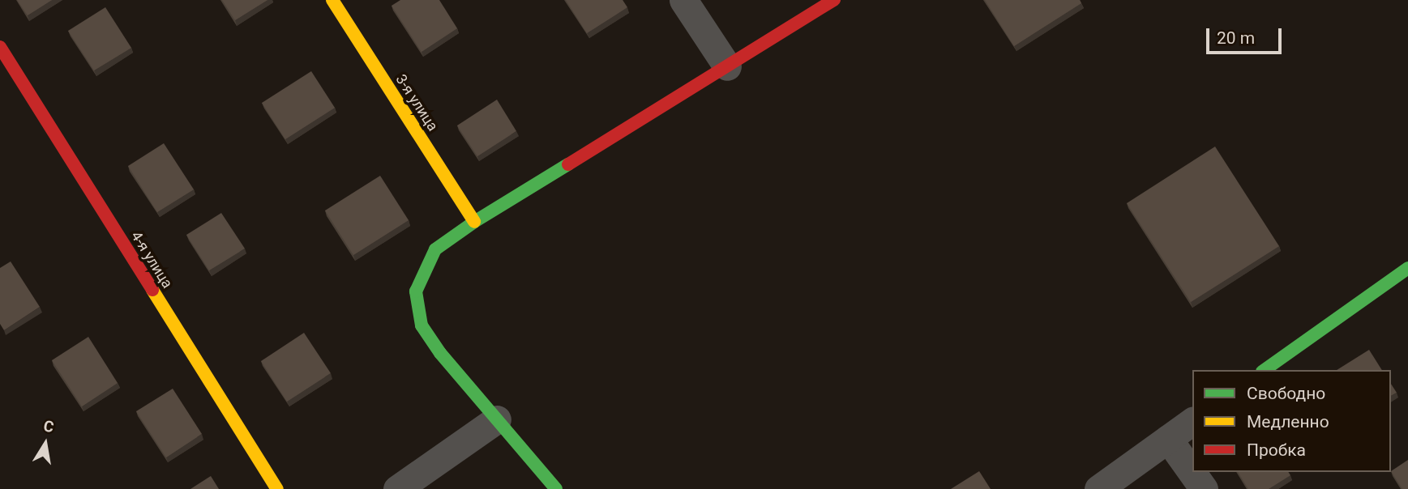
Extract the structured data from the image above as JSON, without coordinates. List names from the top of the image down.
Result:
{
  "streets": {
    "street": ["3-я улица", "4-я улица"]
  },
  "legend": ["Свободно", "Медленно", "Пробка"],
  "scale_bar": "20 m",
  "north": "top"
}
